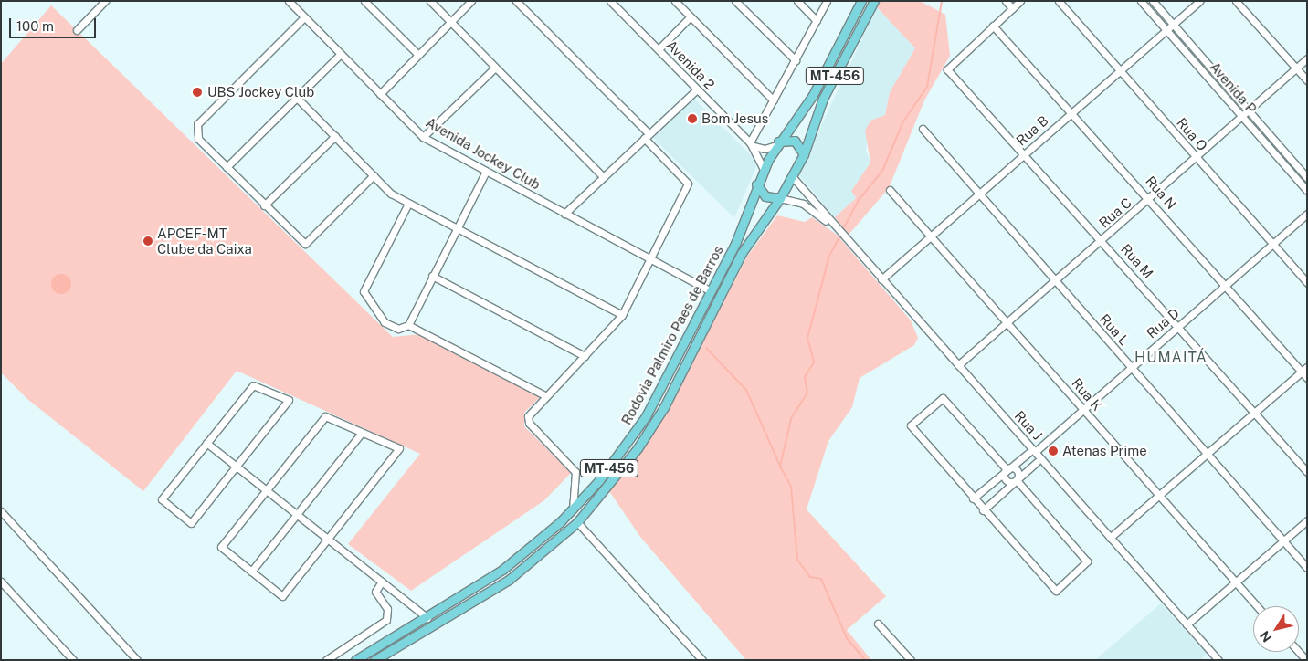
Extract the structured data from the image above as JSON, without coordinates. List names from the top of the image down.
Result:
{
  "streets": {
    "main road": ["MT-456", "Rodovia Palmiro Paes de Barros"],
    "street": [
      "Avenida 2",
      "Avenida P",
      "Rua B",
      "Rua O",
      "Avenida Jockey Club",
      "Rua N",
      "Rua C",
      "Rua M",
      "Rua D",
      "Rua L",
      "Rua K",
      "Rua J"
    ]
  },
  "crossings": [
    ["Avenida 2", "Rodovia Palmiro Paes de Barros"],
    ["Avenida P", "Rua B"],
    ["Avenida P", "Rua C"],
    ["Rua B", "Rua O"],
    ["Rua B", "Rua N"],
    ["Rua B", "Rua M"],
    ["Rua B", "Rua L"],
    ["Rua B", "Rua K"],
    ["Rua B", "Rua J"],
    ["Rua O", "Rua C"],
    ["Rua O", "Rua D"],
    ["Avenida Jockey Club", "Rodovia Palmiro Paes de Barros"],
    ["Rua N", "Rua C"],
    ["Rua N", "Rua M"],
    ["Rua N", "Rua D"],
    ["Rua C", "Rua M"],
    ["Rua C", "Rua L"],
    ["Rua C", "Rua K"],
    ["Rua C", "Rua J"],
    ["Rua M", "Rua D"],
    ["Rua D", "Rua L"],
    ["Rua D", "Rua K"],
    ["Rua D", "Rua J"],
    ["Rodovia Palmiro Paes de Barros", "Rua J"]
  ],
  "districts": ["HUMAITÁ"],
  "places": [
    "UBS Jockey Club",
    "Bom Jesus",
    "APCEF-MT Clube da Caixa",
    "Atenas Prime"
  ],
  "scale_bar": "100 m",
  "north": "bottom left"
}
